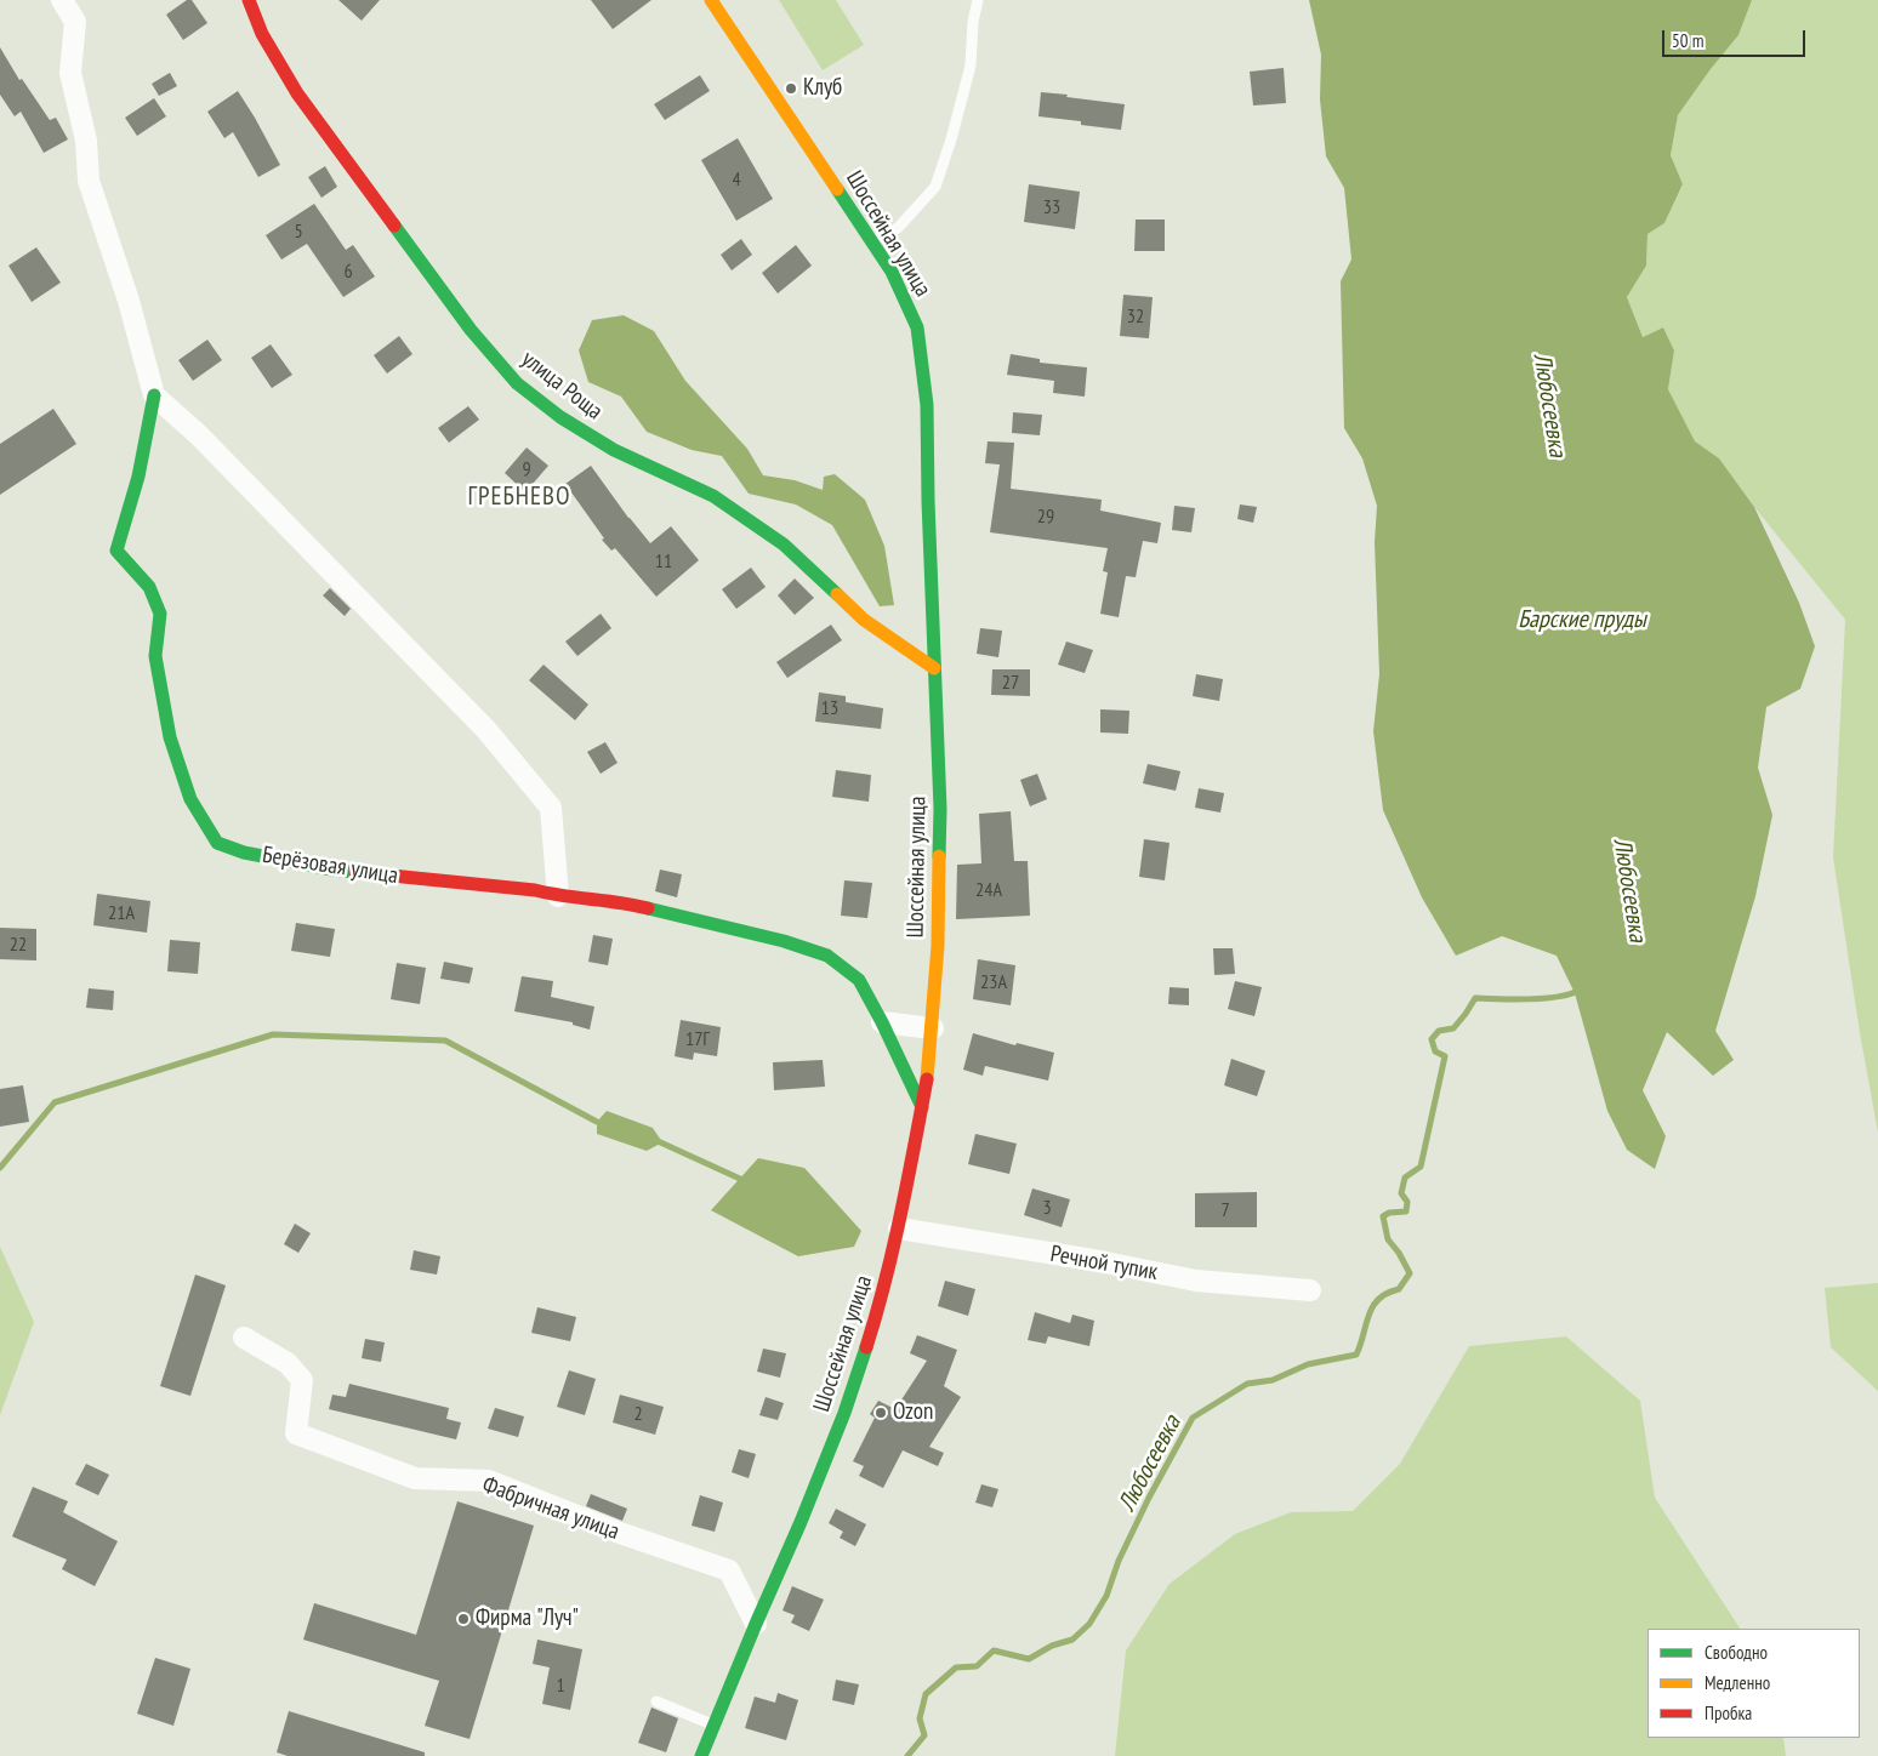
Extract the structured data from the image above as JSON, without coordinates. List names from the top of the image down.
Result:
{
  "streets": {
    "street": [
      "Шоссейная улица",
      "улица Роща",
      "Берёзовая улица",
      "Речной тупик",
      "Фабричная улица"
    ]
  },
  "crossings": [
    ["Шоссейная улица", "улица Роща"],
    ["Шоссейная улица", "Берёзовая улица"],
    ["Шоссейная улица", "Речной тупик"],
    ["Шоссейная улица", "Фабричная улица"]
  ],
  "districts": ["ГРЕБНЕВО"],
  "water": ["Любосеевка", "Барские пруды"],
  "places": ["Клуб", "Ozon", "Фирма \"Луч\""],
  "house_numbers": [
    "4",
    "33",
    "5",
    "6",
    "32",
    "9",
    "29",
    "11",
    "27",
    "13",
    "24А",
    "21А",
    "22",
    "23А",
    "17Г",
    "3",
    "7",
    "2",
    "1"
  ],
  "legend": ["Свободно", "Медленно", "Пробка"],
  "scale_bar": "50 m"
}
